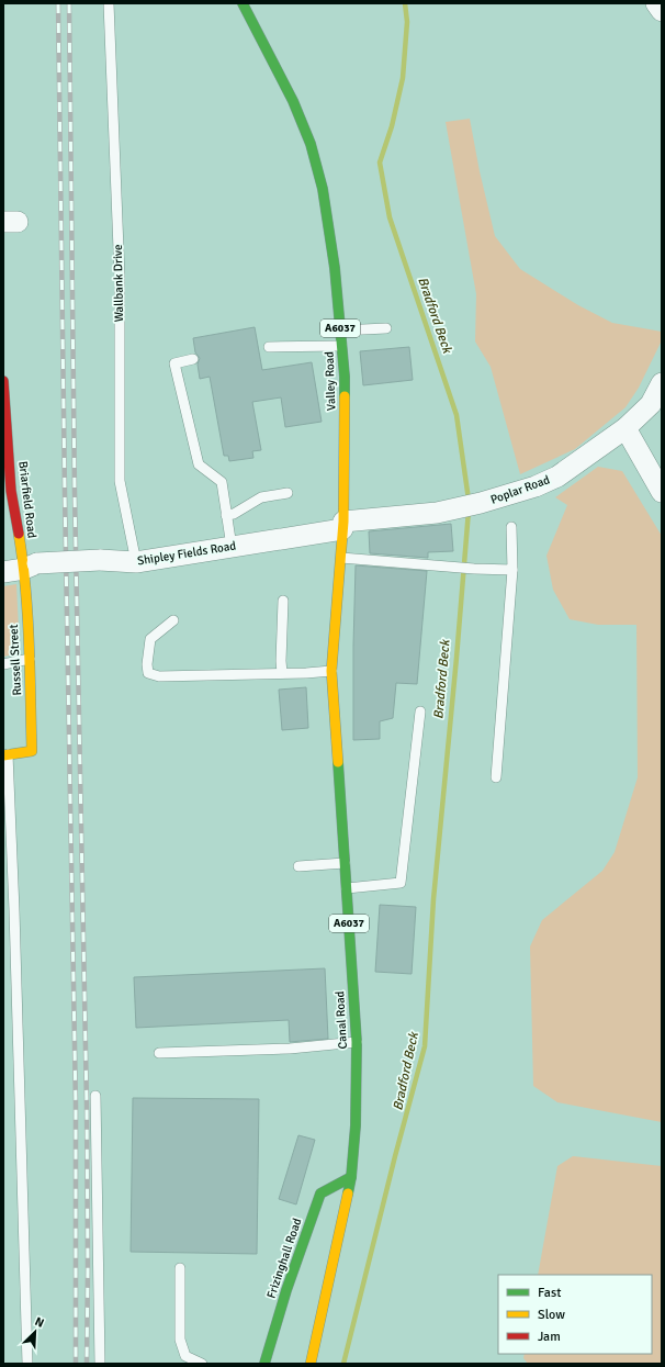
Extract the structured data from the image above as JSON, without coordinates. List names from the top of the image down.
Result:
{
  "streets": {
    "main road": [
      "A6037",
      "Valley Road",
      "Briarfield Road",
      "Russell Street",
      "Canal Road",
      "Frizinghall Road"
    ],
    "street": ["Poplar Road", "Shipley Fields Road"],
    "lane": ["Wallbank Drive"]
  },
  "crossings": [
    ["Wallbank Drive", "Shipley Fields Road"],
    ["Valley Road", "Poplar Road"],
    ["Valley Road", "Shipley Fields Road"],
    ["Valley Road", "Canal Road"],
    ["Poplar Road", "Shipley Fields Road"],
    ["Briarfield Road", "Shipley Fields Road"],
    ["Briarfield Road", "Russell Street"],
    ["Shipley Fields Road", "Russell Street"],
    ["Canal Road", "Frizinghall Road"]
  ],
  "water": ["Bradford Beck"],
  "legend": ["Fast", "Slow", "Jam"],
  "north": "top right"
}
